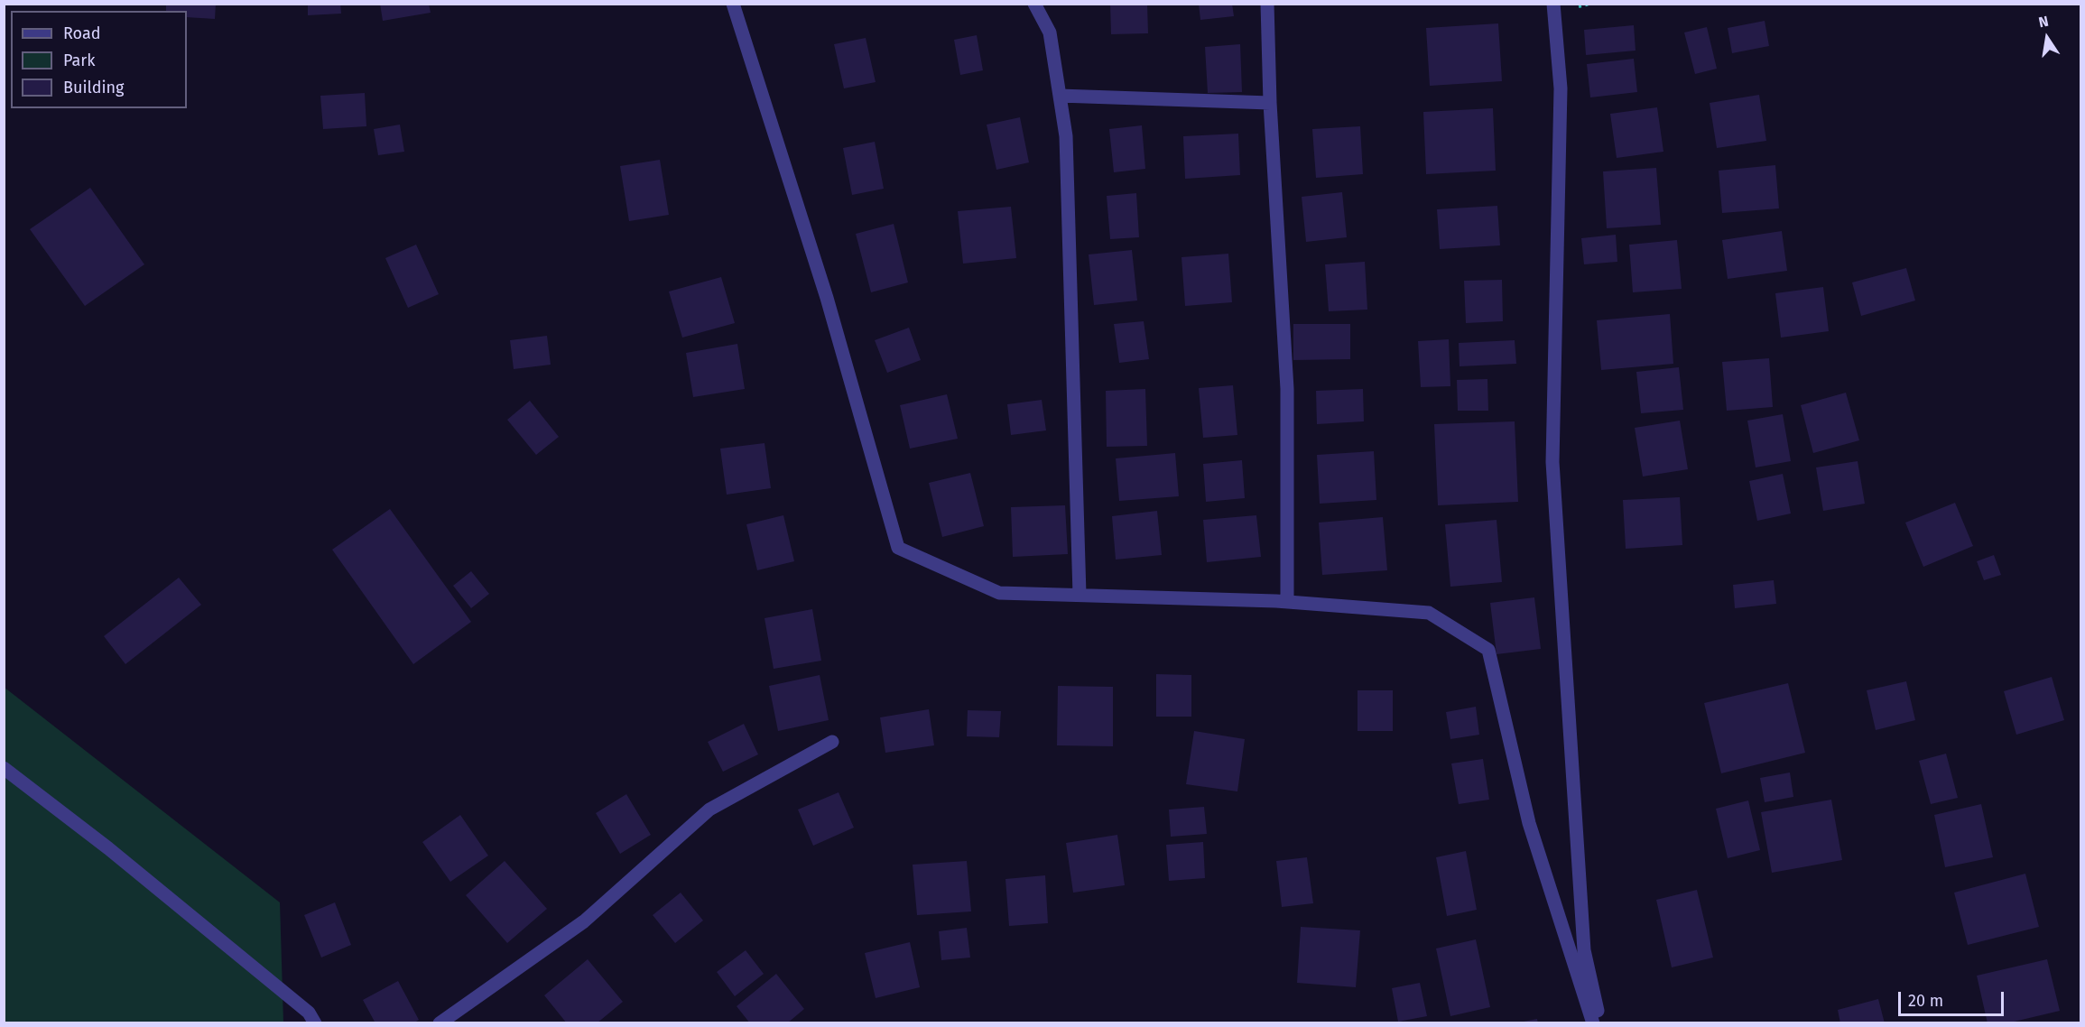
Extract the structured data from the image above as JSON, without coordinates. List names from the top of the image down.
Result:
{
  "legend": ["Road", "Park", "Building"],
  "scale_bar": "20 m",
  "north": "top"
}
